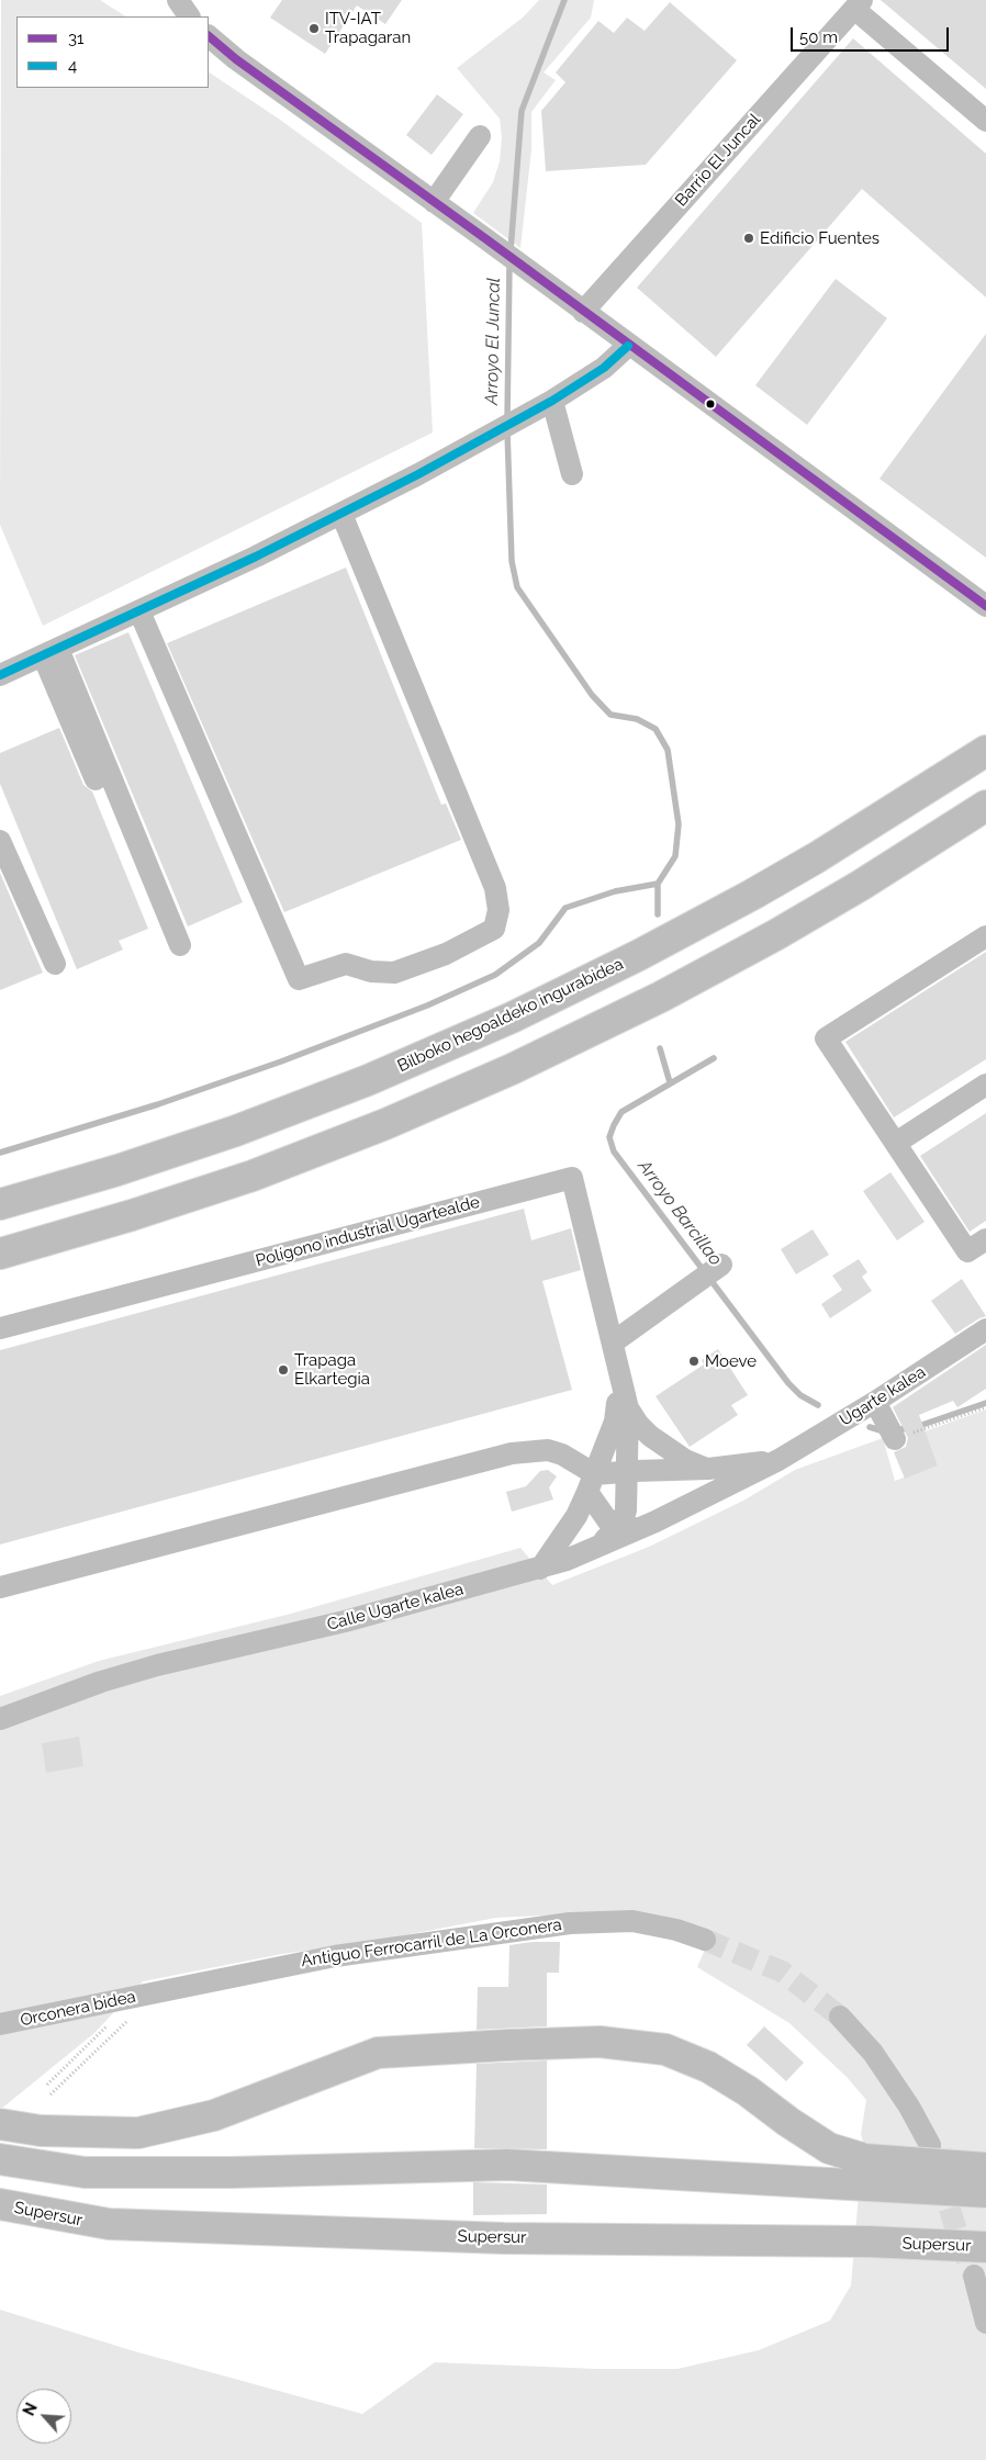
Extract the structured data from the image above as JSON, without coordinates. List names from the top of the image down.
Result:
{
  "streets": {
    "highway": ["Bilboko hegoaldeko ingurabidea", "Supersur"],
    "street": [
      "Barrio El Juncal",
      "Polígono industrial Ugartealde",
      "Ugarte kalea",
      "Calle Ugarte kalea",
      "Antiguo Ferrocarril de La Orconera",
      "Orconera bidea"
    ]
  },
  "crossings": [
    ["Polígono industrial Ugartealde", "Ugarte kalea"],
    ["Polígono industrial Ugartealde", "Calle Ugarte kalea"],
    ["Ugarte kalea", "Calle Ugarte kalea"],
    ["Antiguo Ferrocarril de La Orconera", "Orconera bidea"]
  ],
  "water": ["Arroyo El Juncal", "Arroyo Barcillao"],
  "places": [
    "ITV-IAT Trapagaran",
    "Edificio Fuentes",
    "Moeve",
    "Trapaga Elkartegia"
  ],
  "lines": ["transit line 31", "transit line 4"],
  "legend": ["31", "4"],
  "scale_bar": "50 m",
  "north": "top left"
}
